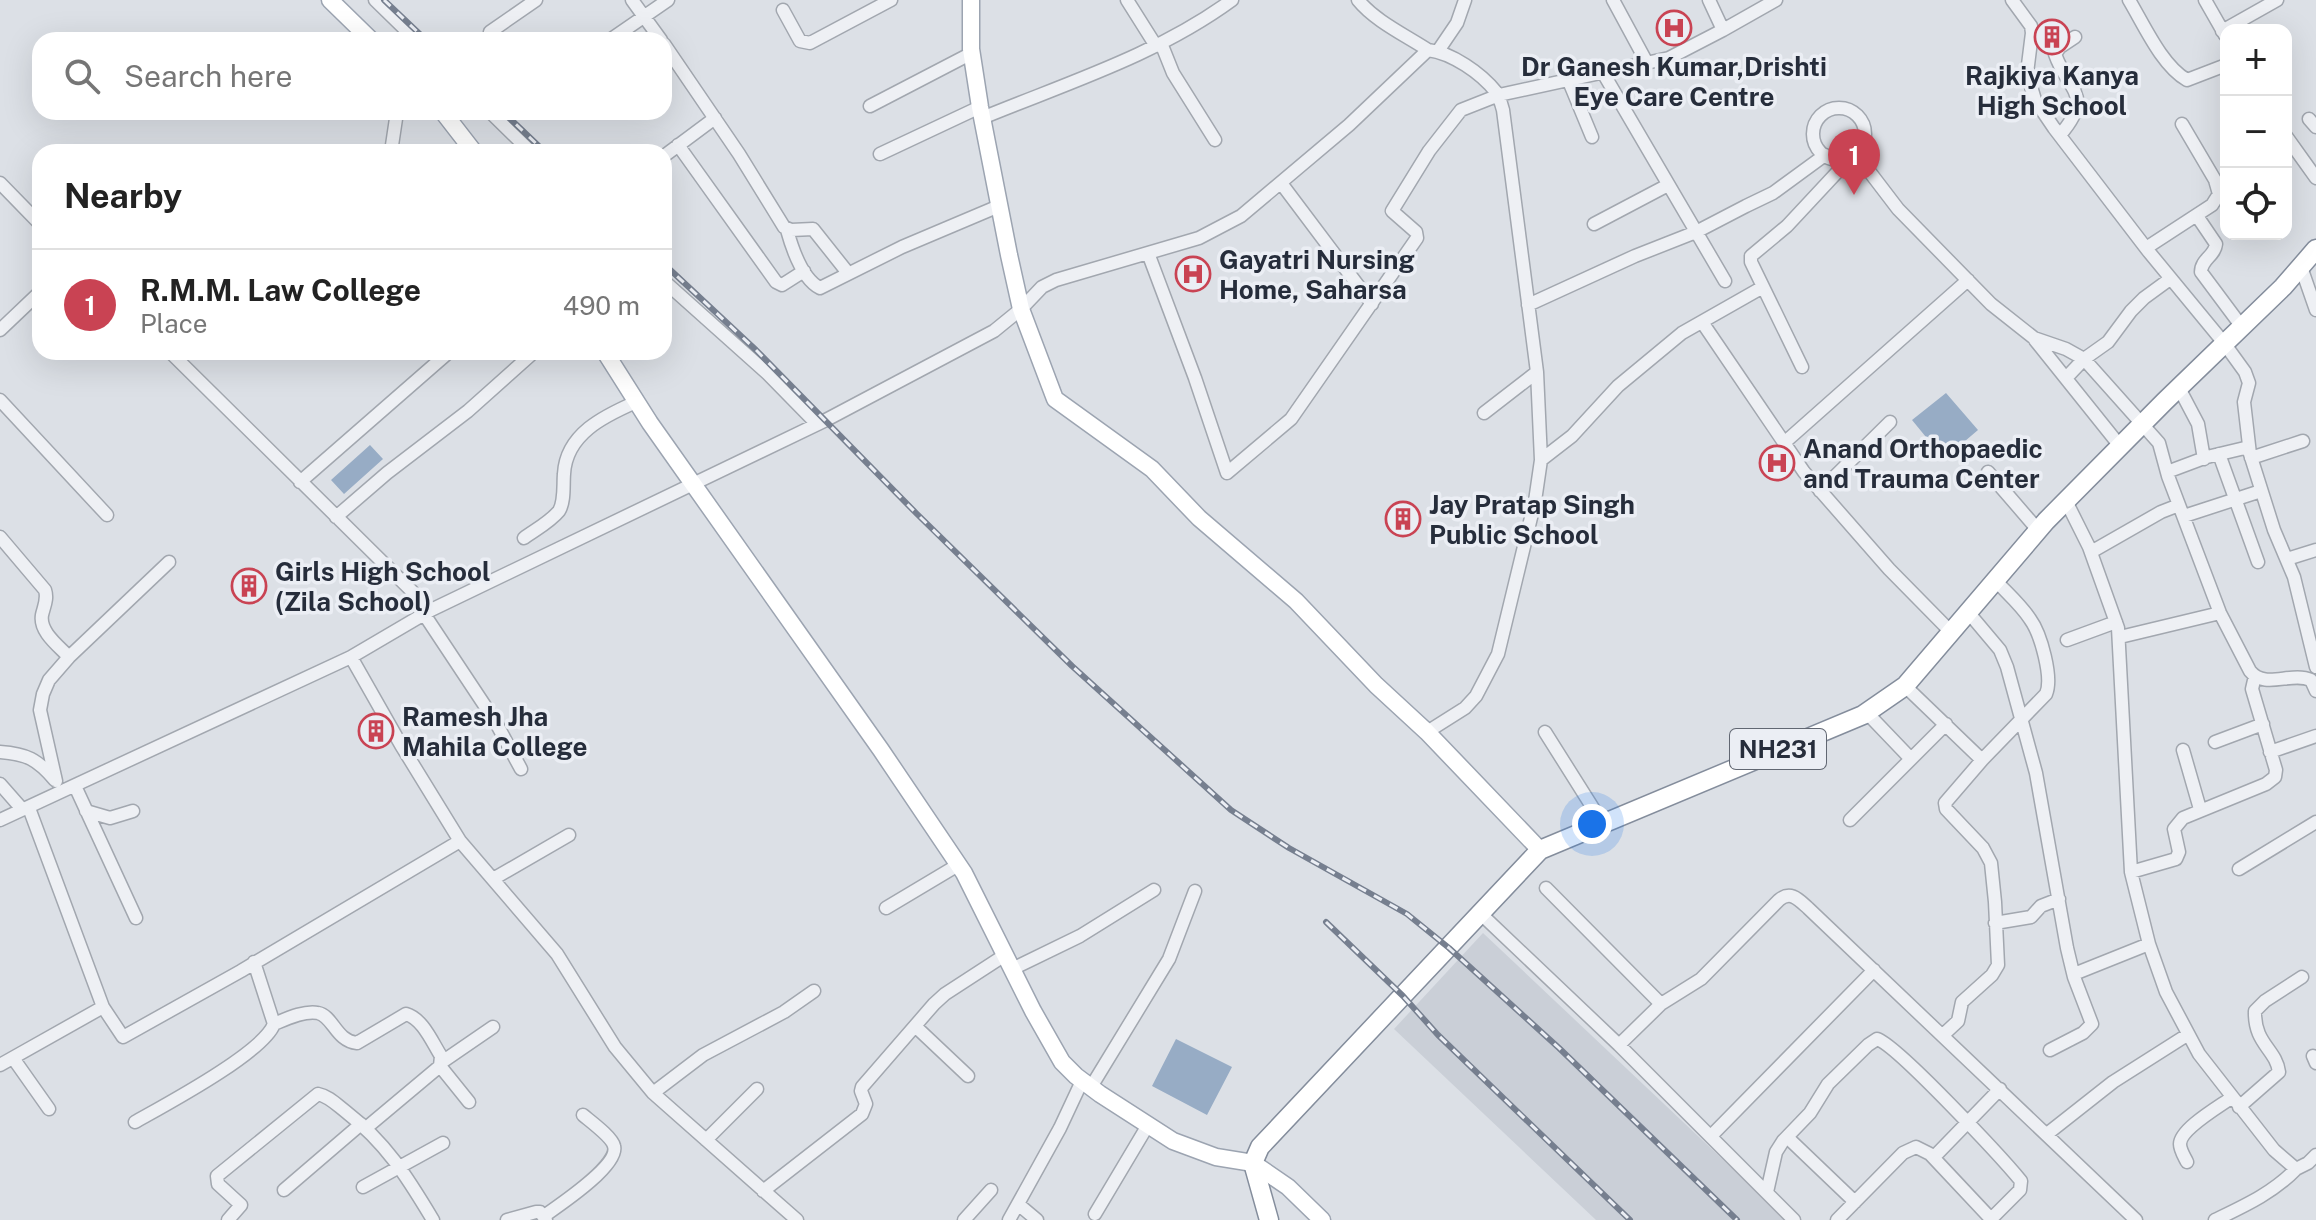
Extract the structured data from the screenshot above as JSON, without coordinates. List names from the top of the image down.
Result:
{
  "streets": {
    "highway": ["NH231"]
  },
  "places": {
    "hospital": ["Dr Ganesh Kumar,Drishti Eye Care Centre", "Gayatri Nursing Home, Saharsa", "Anand Orthopaedic and Trauma Center"],
    "building": [
      "Rajkiya Kanya High School",
      "Jay Pratap Singh Public School",
      "Girls High School (Zila School)",
      "Ramesh Jha Mahila College"
    ]
  },
  "page": {
    "map_buttons": ["+", "−"],
    "search": "Search here",
    "pins": "1",
    "heading": "Nearby",
    "list": [
      {
        "mark": "1",
        "name": "R.M.M. Law College",
        "note": "Place",
        "value": "490 m"
      }
    ]
  }
}
